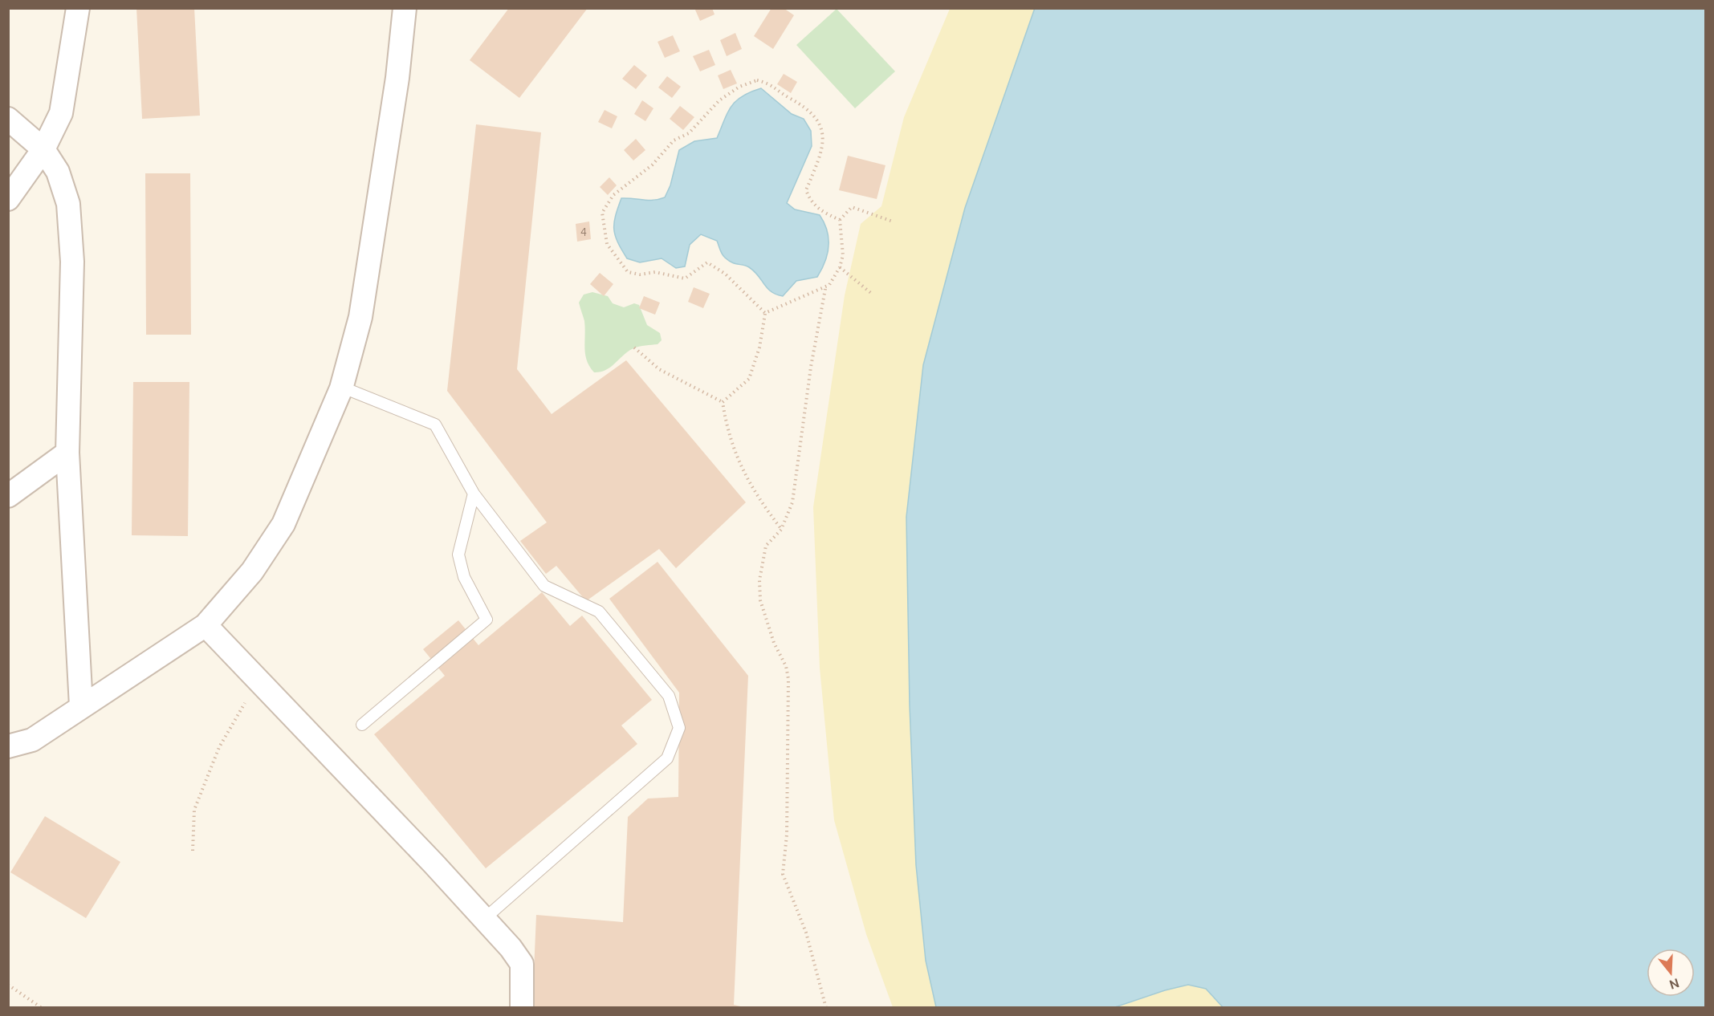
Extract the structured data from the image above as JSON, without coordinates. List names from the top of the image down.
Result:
{
  "house_numbers": ["4"],
  "north": "bottom"
}
